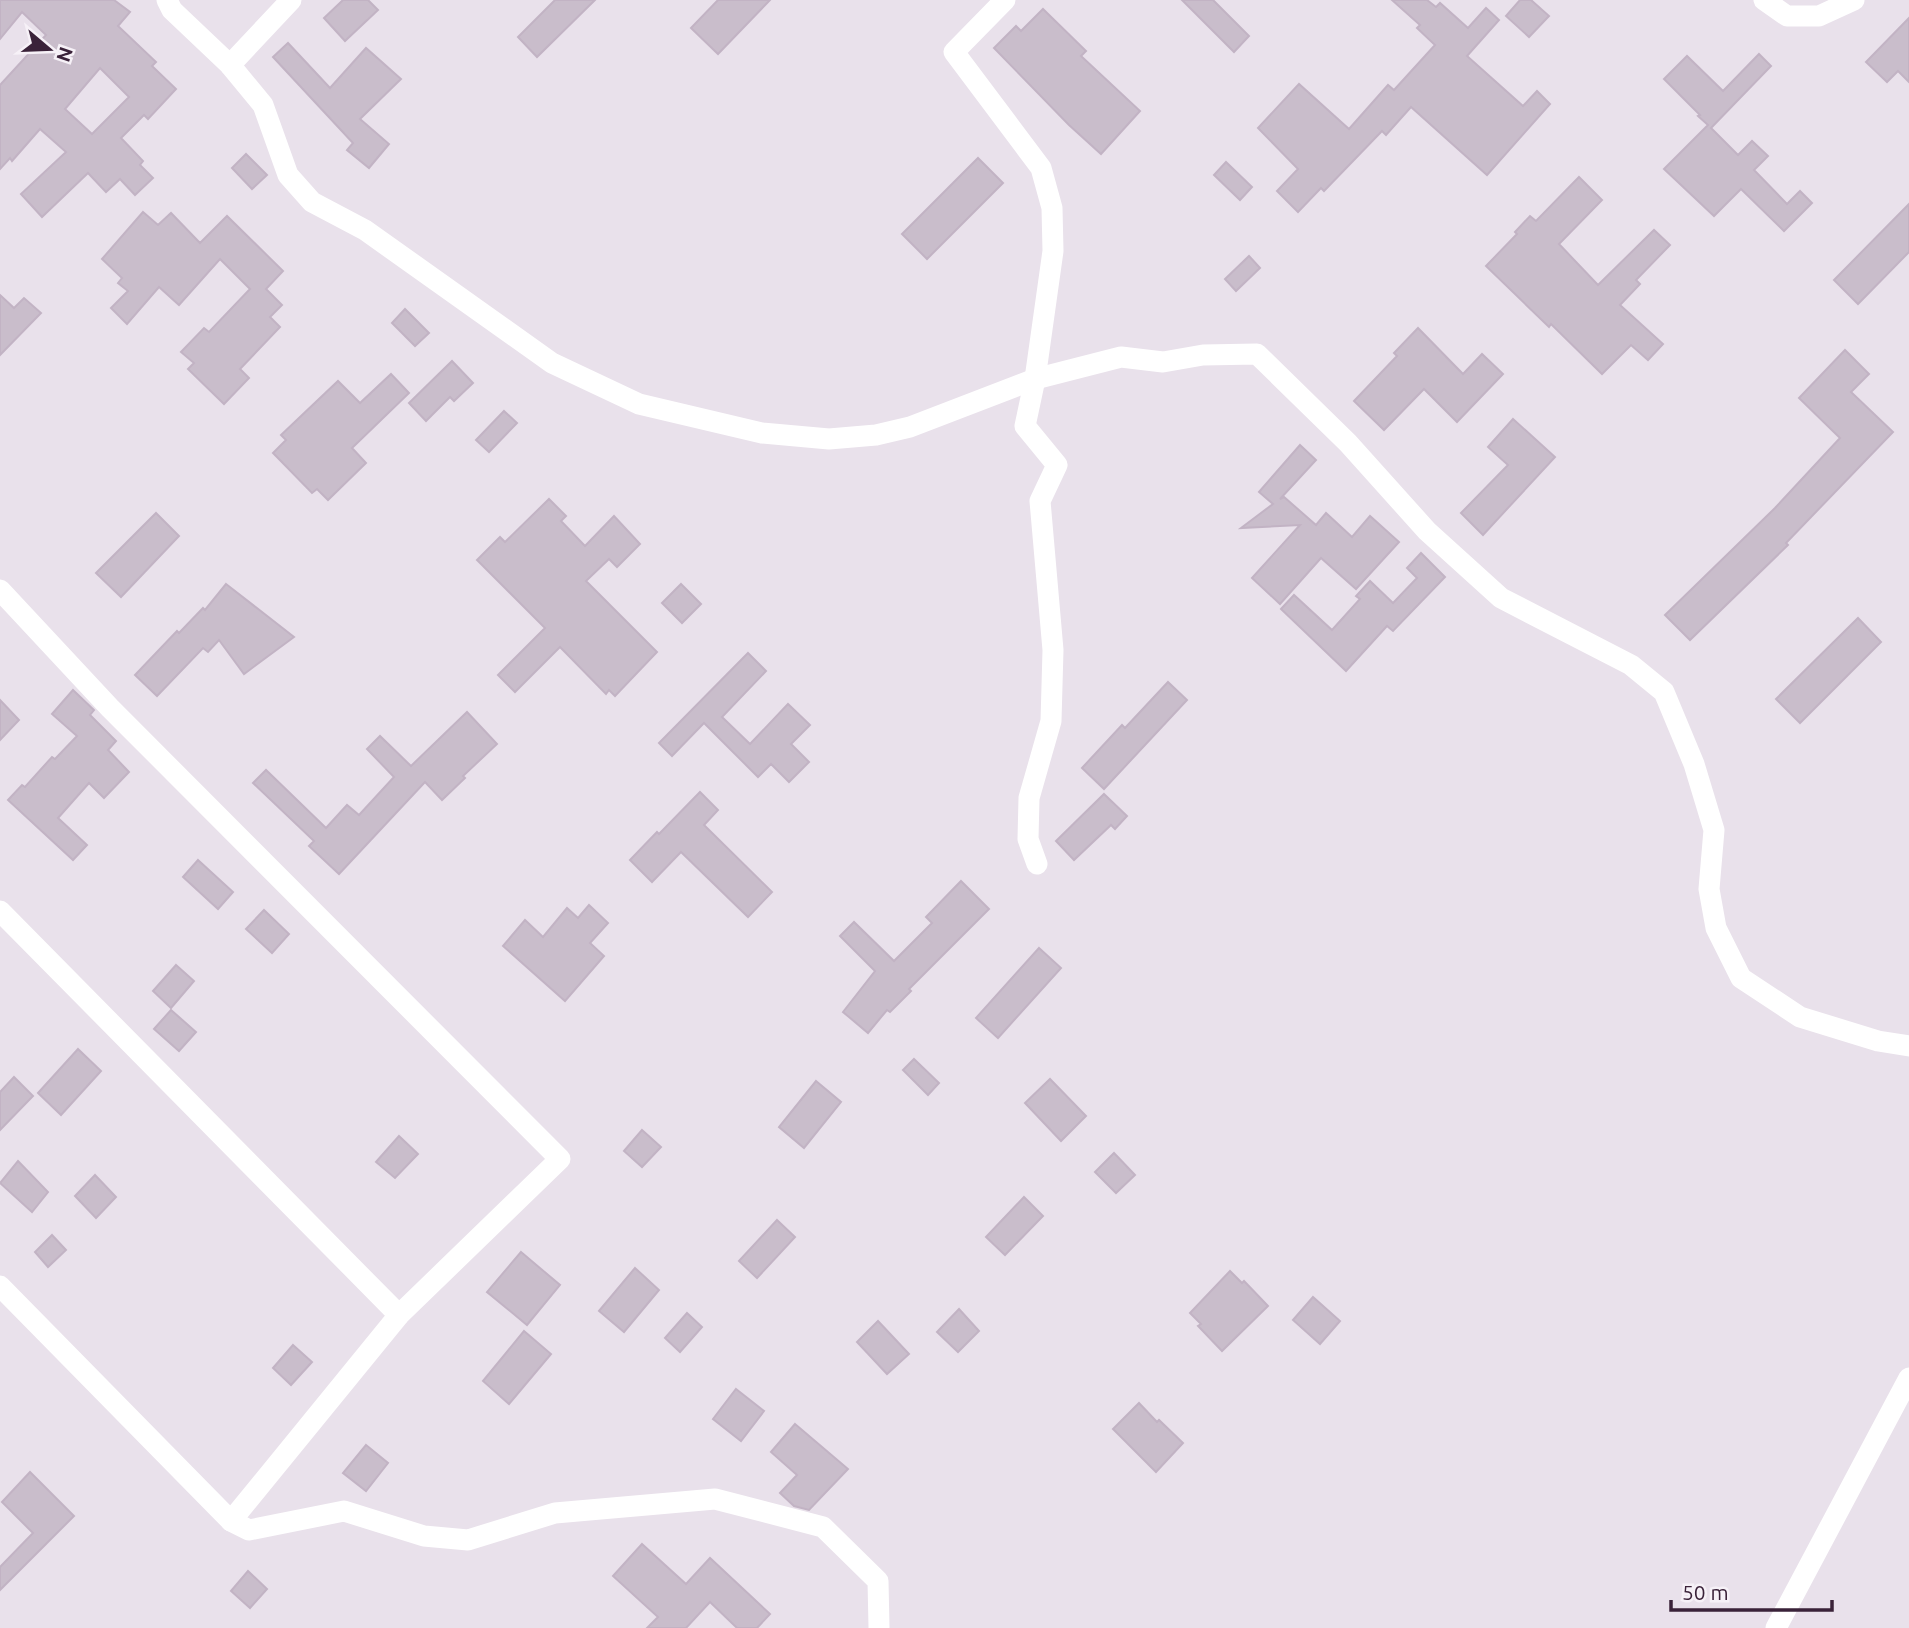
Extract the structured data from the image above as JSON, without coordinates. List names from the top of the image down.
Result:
{
  "scale_bar": "50 m",
  "north": "right"
}
